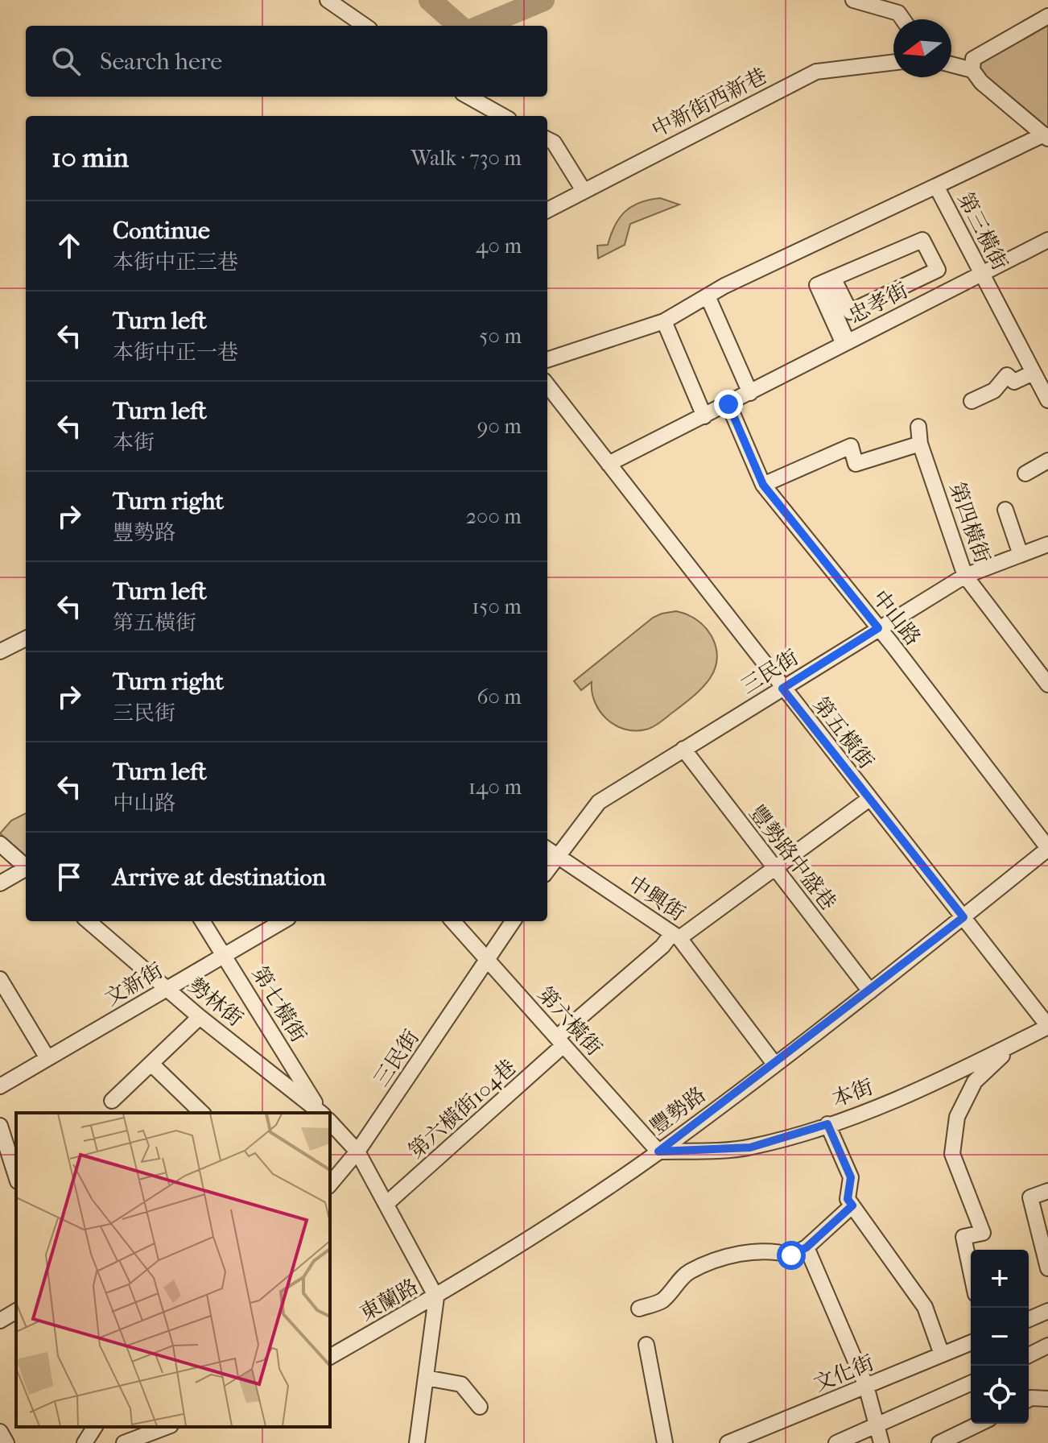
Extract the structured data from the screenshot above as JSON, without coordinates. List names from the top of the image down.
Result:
{
  "streets": {
    "street": [
      "中新街西新巷",
      "第三橫街",
      "忠孝街",
      "第四橫街",
      "中山路",
      "三民街",
      "第五橫街",
      "豐勢路中盛巷",
      "中興街",
      "文新街",
      "勢林街",
      "第七橫街",
      "第六橫街",
      "本街",
      "第六橫街104巷",
      "豐勢路",
      "東蘭路",
      "文化街"
    ]
  },
  "crossings": [
    ["第三橫街", "忠孝街"],
    ["忠孝街", "中山路"],
    ["第四橫街", "三民街"],
    ["中山路", "三民街"],
    ["中山路", "豐勢路"],
    ["三民街", "第五橫街"],
    ["三民街", "豐勢路中盛巷"],
    ["三民街", "中興街"],
    ["三民街", "勢林街"],
    ["三民街", "第六橫街"],
    ["第五橫街", "本街"],
    ["第五橫街", "第六橫街104巷"],
    ["第五橫街", "豐勢路"],
    ["豐勢路中盛巷", "第六橫街104巷"],
    ["豐勢路中盛巷", "豐勢路"],
    ["中興街", "第六橫街104巷"],
    ["中興街", "豐勢路"],
    ["文新街", "勢林街"],
    ["文新街", "第七橫街"],
    ["勢林街", "第六橫街104巷"],
    ["勢林街", "豐勢路"],
    ["勢林街", "東蘭路"],
    ["第六橫街", "本街"],
    ["第六橫街", "第六橫街104巷"],
    ["第六橫街", "豐勢路"],
    ["本街", "豐勢路"],
    ["豐勢路", "東蘭路"]
  ],
  "north": "left",
  "page": {
    "search": "Search here",
    "heading": ["10 min", "Walk · 730 m"],
    "list": [
      ["Continue", "本街中正三巷", "40 m"],
      ["Turn left", "本街中正一巷", "50 m"],
      ["Turn left", "本街", "90 m"],
      ["Turn right", "豐勢路", "200 m"],
      ["Turn left", "第五橫街", "150 m"],
      ["Turn right", "三民街", "60 m"],
      ["Turn left", "中山路", "140 m"],
      "Arrive at destination"
    ],
    "map_buttons": ["+", "−"]
  }
}
